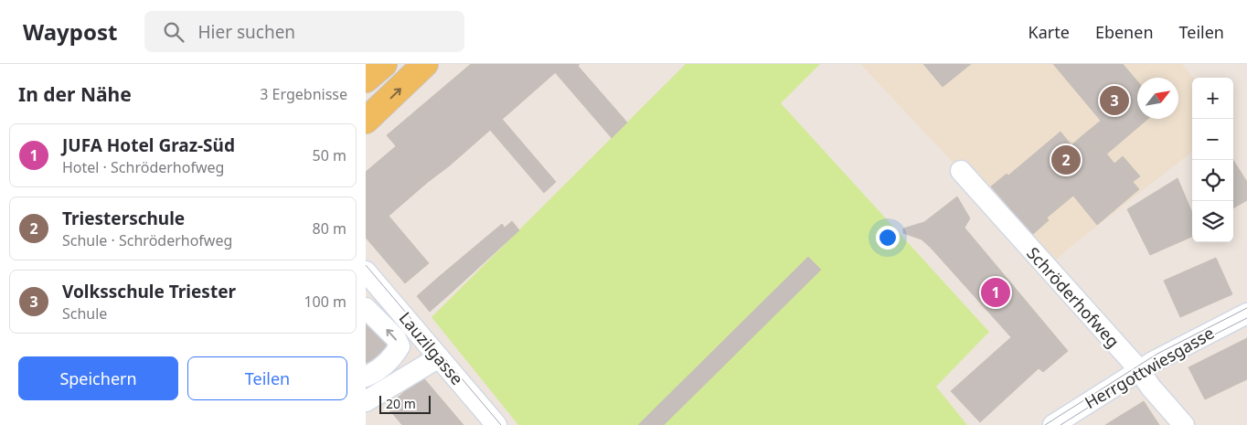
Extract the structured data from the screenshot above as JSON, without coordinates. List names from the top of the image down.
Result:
{
  "streets": {
    "street": ["Schröderhofweg", "Lauzilgasse", "Herrgottwiesgasse"]
  },
  "crossings": [
    ["Schröderhofweg", "Herrgottwiesgasse"]
  ],
  "scale_bar": "20 m",
  "north": "top right",
  "page": {
    "header": "Waypost",
    "search": "Hier suchen",
    "nav": ["Karte", "Ebenen", "Teilen"],
    "heading": ["In der Nähe", "3 Ergebnisse"],
    "map_buttons": ["+", "−"],
    "pins": ["3", "2", "1"],
    "list": [
      {
        "mark": "1",
        "name": "JUFA Hotel Graz-Süd",
        "note": "Hotel · Schröderhofweg",
        "value": "50 m"
      },
      {
        "mark": "2",
        "name": "Triesterschule",
        "note": "Schule · Schröderhofweg",
        "value": "80 m"
      },
      {
        "mark": "3",
        "name": "Volksschule Triester",
        "note": "Schule",
        "value": "100 m"
      }
    ],
    "buttons": ["Speichern", "Teilen"],
    "scale": "20 m"
  }
}
